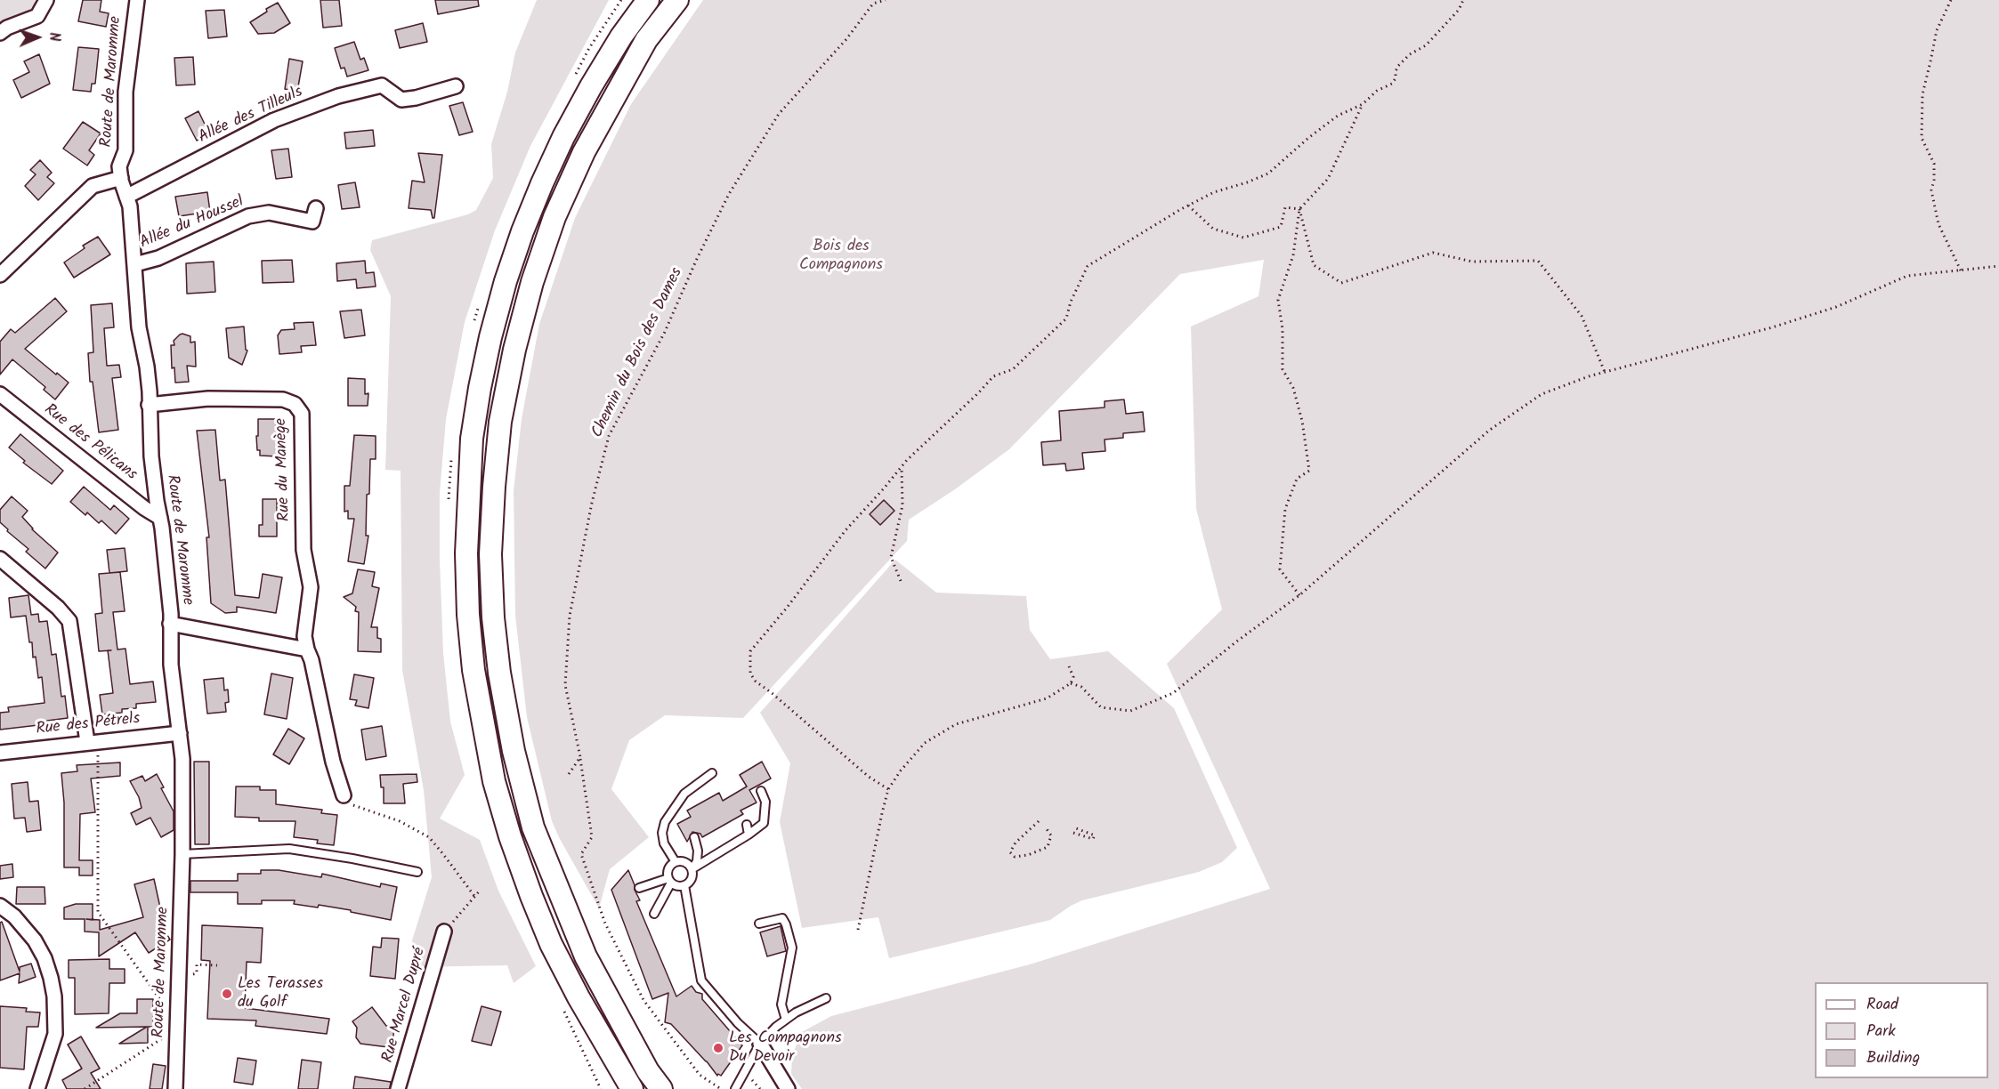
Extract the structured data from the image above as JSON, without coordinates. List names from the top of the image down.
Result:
{
  "streets": {
    "street": [
      "Route de Maromme",
      "Allée des Tilleuls",
      "Allée du Houssel",
      "Rue des Pélicans",
      "Rue du Manège",
      "Rue des Pétrels",
      "Rue Marcel Dupré"
    ],
    "path": ["Chemin du Bois des Dames"]
  },
  "crossings": [
    ["Route de Maromme", "Allée des Tilleuls"],
    ["Route de Maromme", "Allée du Houssel"],
    ["Route de Maromme", "Rue des Pélicans"],
    ["Route de Maromme", "Rue du Manège"],
    ["Route de Maromme", "Rue des Pétrels"]
  ],
  "parks": ["Bois des Compagnons"],
  "places": ["Les Terasses du Golf", "Les Compagnons Du Devoir"],
  "legend": ["Road", "Park", "Building"],
  "north": "right"
}
